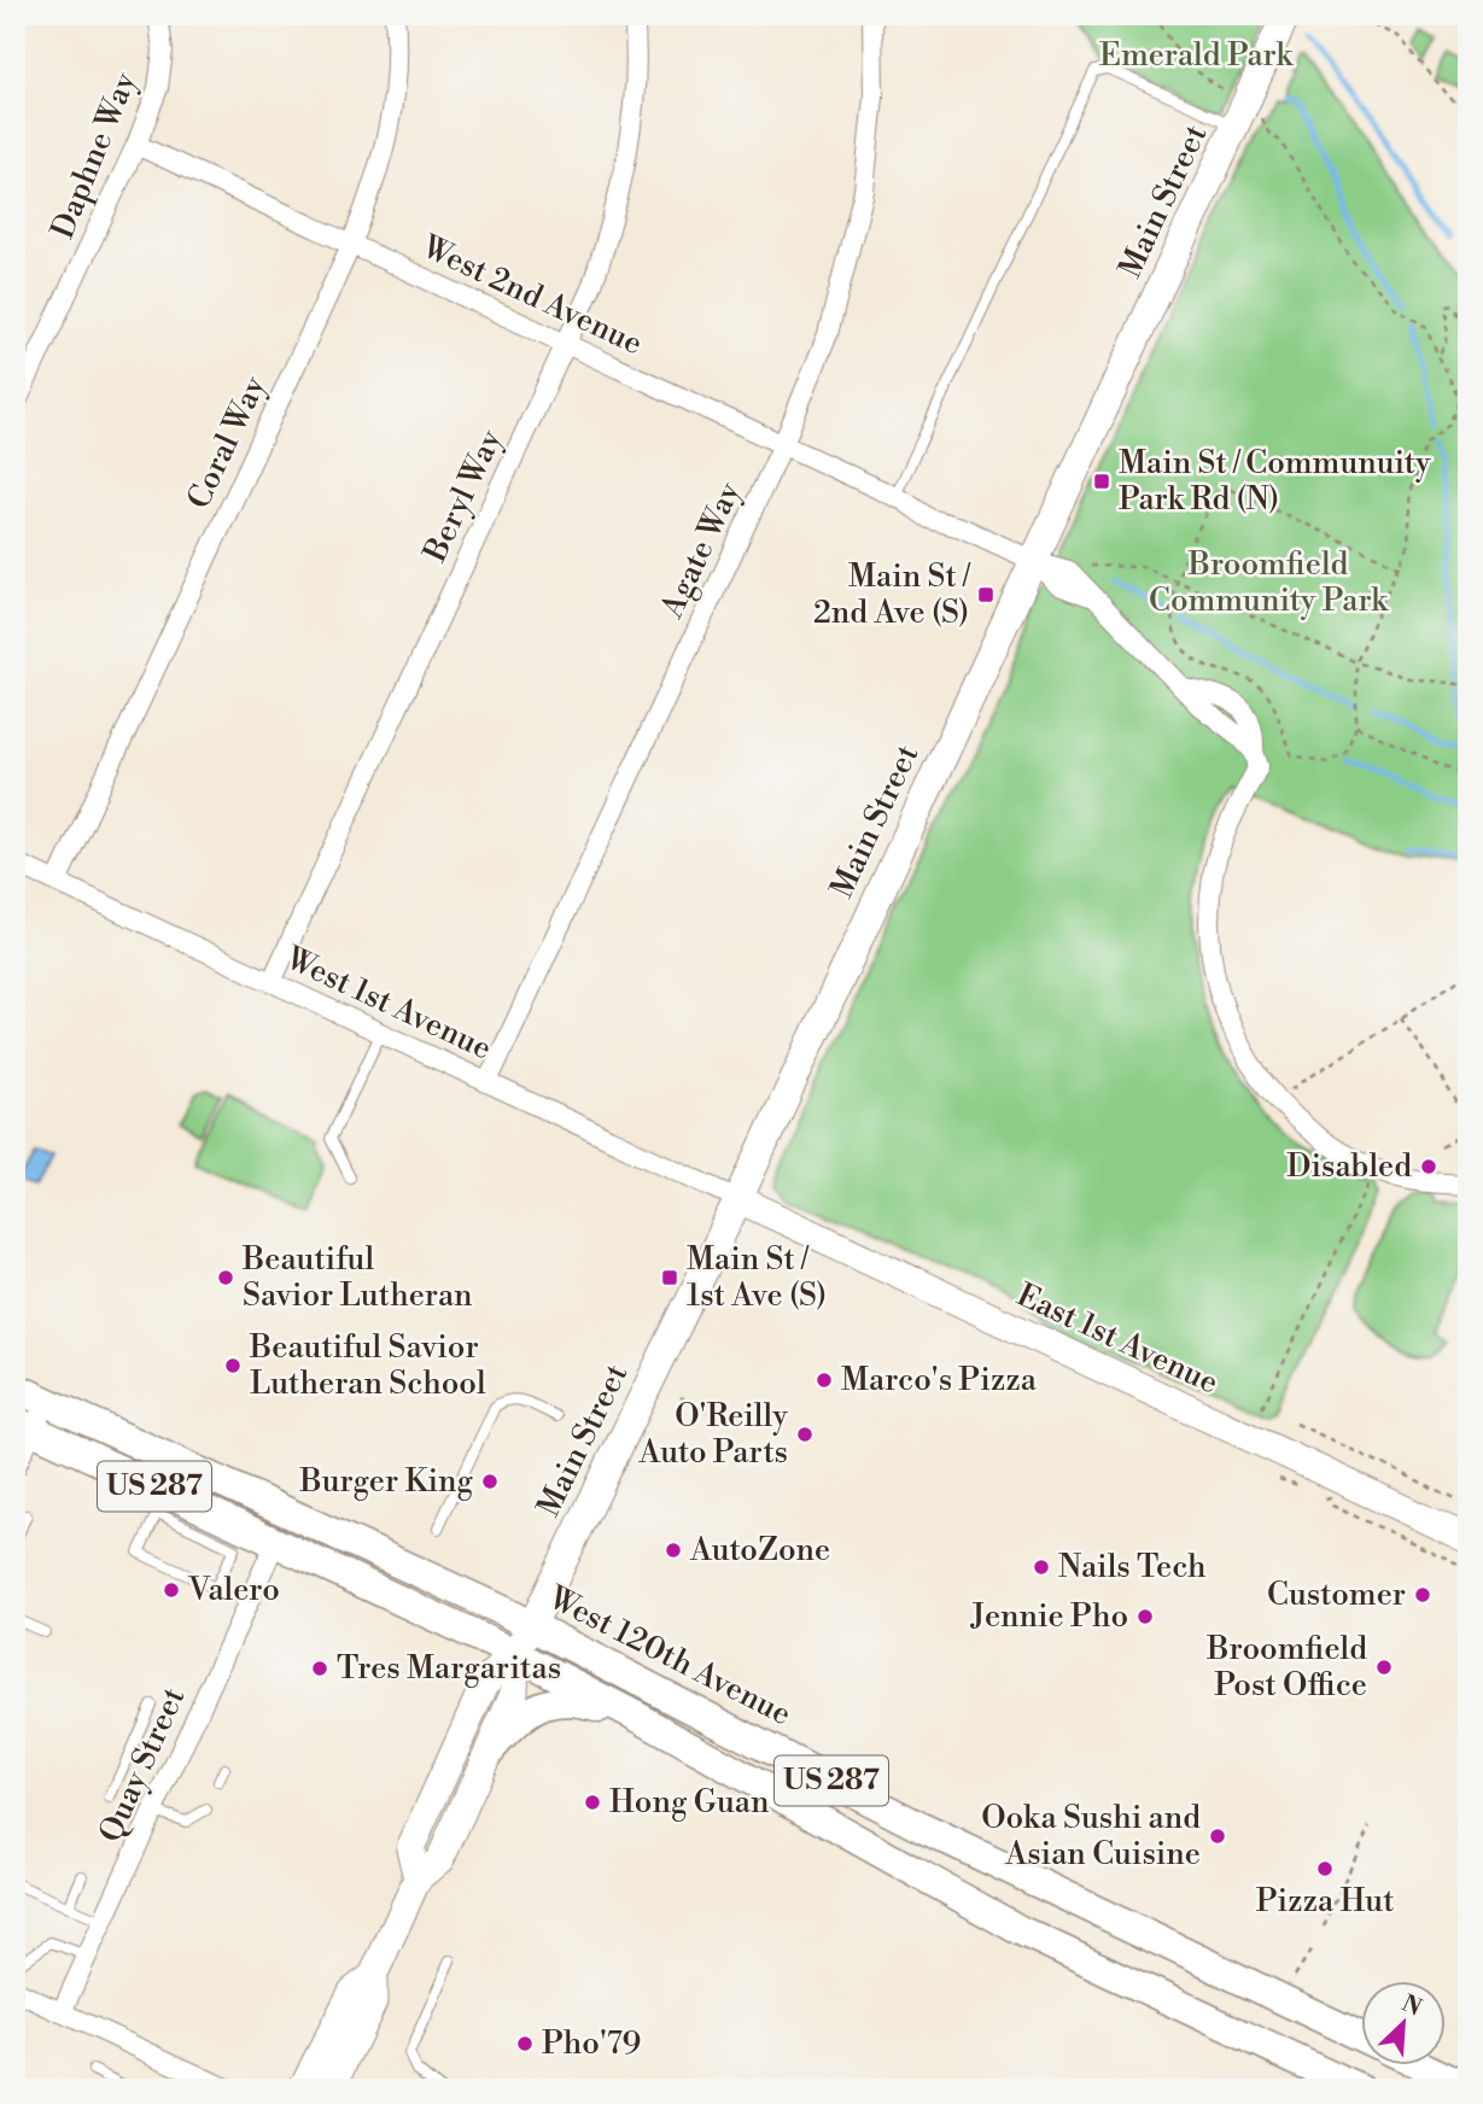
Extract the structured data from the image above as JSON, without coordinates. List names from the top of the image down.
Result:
{
  "streets": {
    "main road": [
      "Main Street",
      "East 1st Avenue",
      "US 287",
      "West 120th Avenue"
    ],
    "street": [
      "Daphne Way",
      "West 2nd Avenue",
      "Coral Way",
      "Beryl Way",
      "Agate Way",
      "West 1st Avenue",
      "Quay Street"
    ]
  },
  "crossings": [
    ["Daphne Way", "West 2nd Avenue"],
    ["Main Street", "West 2nd Avenue"],
    ["Main Street", "West 1st Avenue"],
    ["Main Street", "East 1st Avenue"],
    ["Main Street", "US 287"],
    ["Main Street", "West 120th Avenue"],
    ["West 2nd Avenue", "Coral Way"],
    ["West 2nd Avenue", "Beryl Way"],
    ["West 2nd Avenue", "Agate Way"],
    ["Coral Way", "West 1st Avenue"],
    ["Beryl Way", "West 1st Avenue"],
    ["Agate Way", "West 1st Avenue"],
    ["West 1st Avenue", "East 1st Avenue"],
    ["US 287", "Quay Street"]
  ],
  "parks": ["Emerald Park", "Broomfield Community Park"],
  "places": {
    "transit": ["Main St / Communuity Park Rd (N)", "Main St / 2nd Ave (S)", "Main St / 1st Ave (S)"],
    "other": [
      "Disabled",
      "Beautiful Savior Lutheran",
      "Beautiful Savior Lutheran School",
      "Marco's Pizza",
      "O'Reilly Auto Parts",
      "Burger King",
      "AutoZone",
      "Nails Tech",
      "Valero",
      "Customer",
      "Jennie Pho",
      "Broomfield Post Office",
      "Tres Margaritas",
      "Hong Guan",
      "Ooka Sushi and Asian Cuisine",
      "Pizza Hut",
      "Pho'79"
    ]
  },
  "north": "top right"
}
